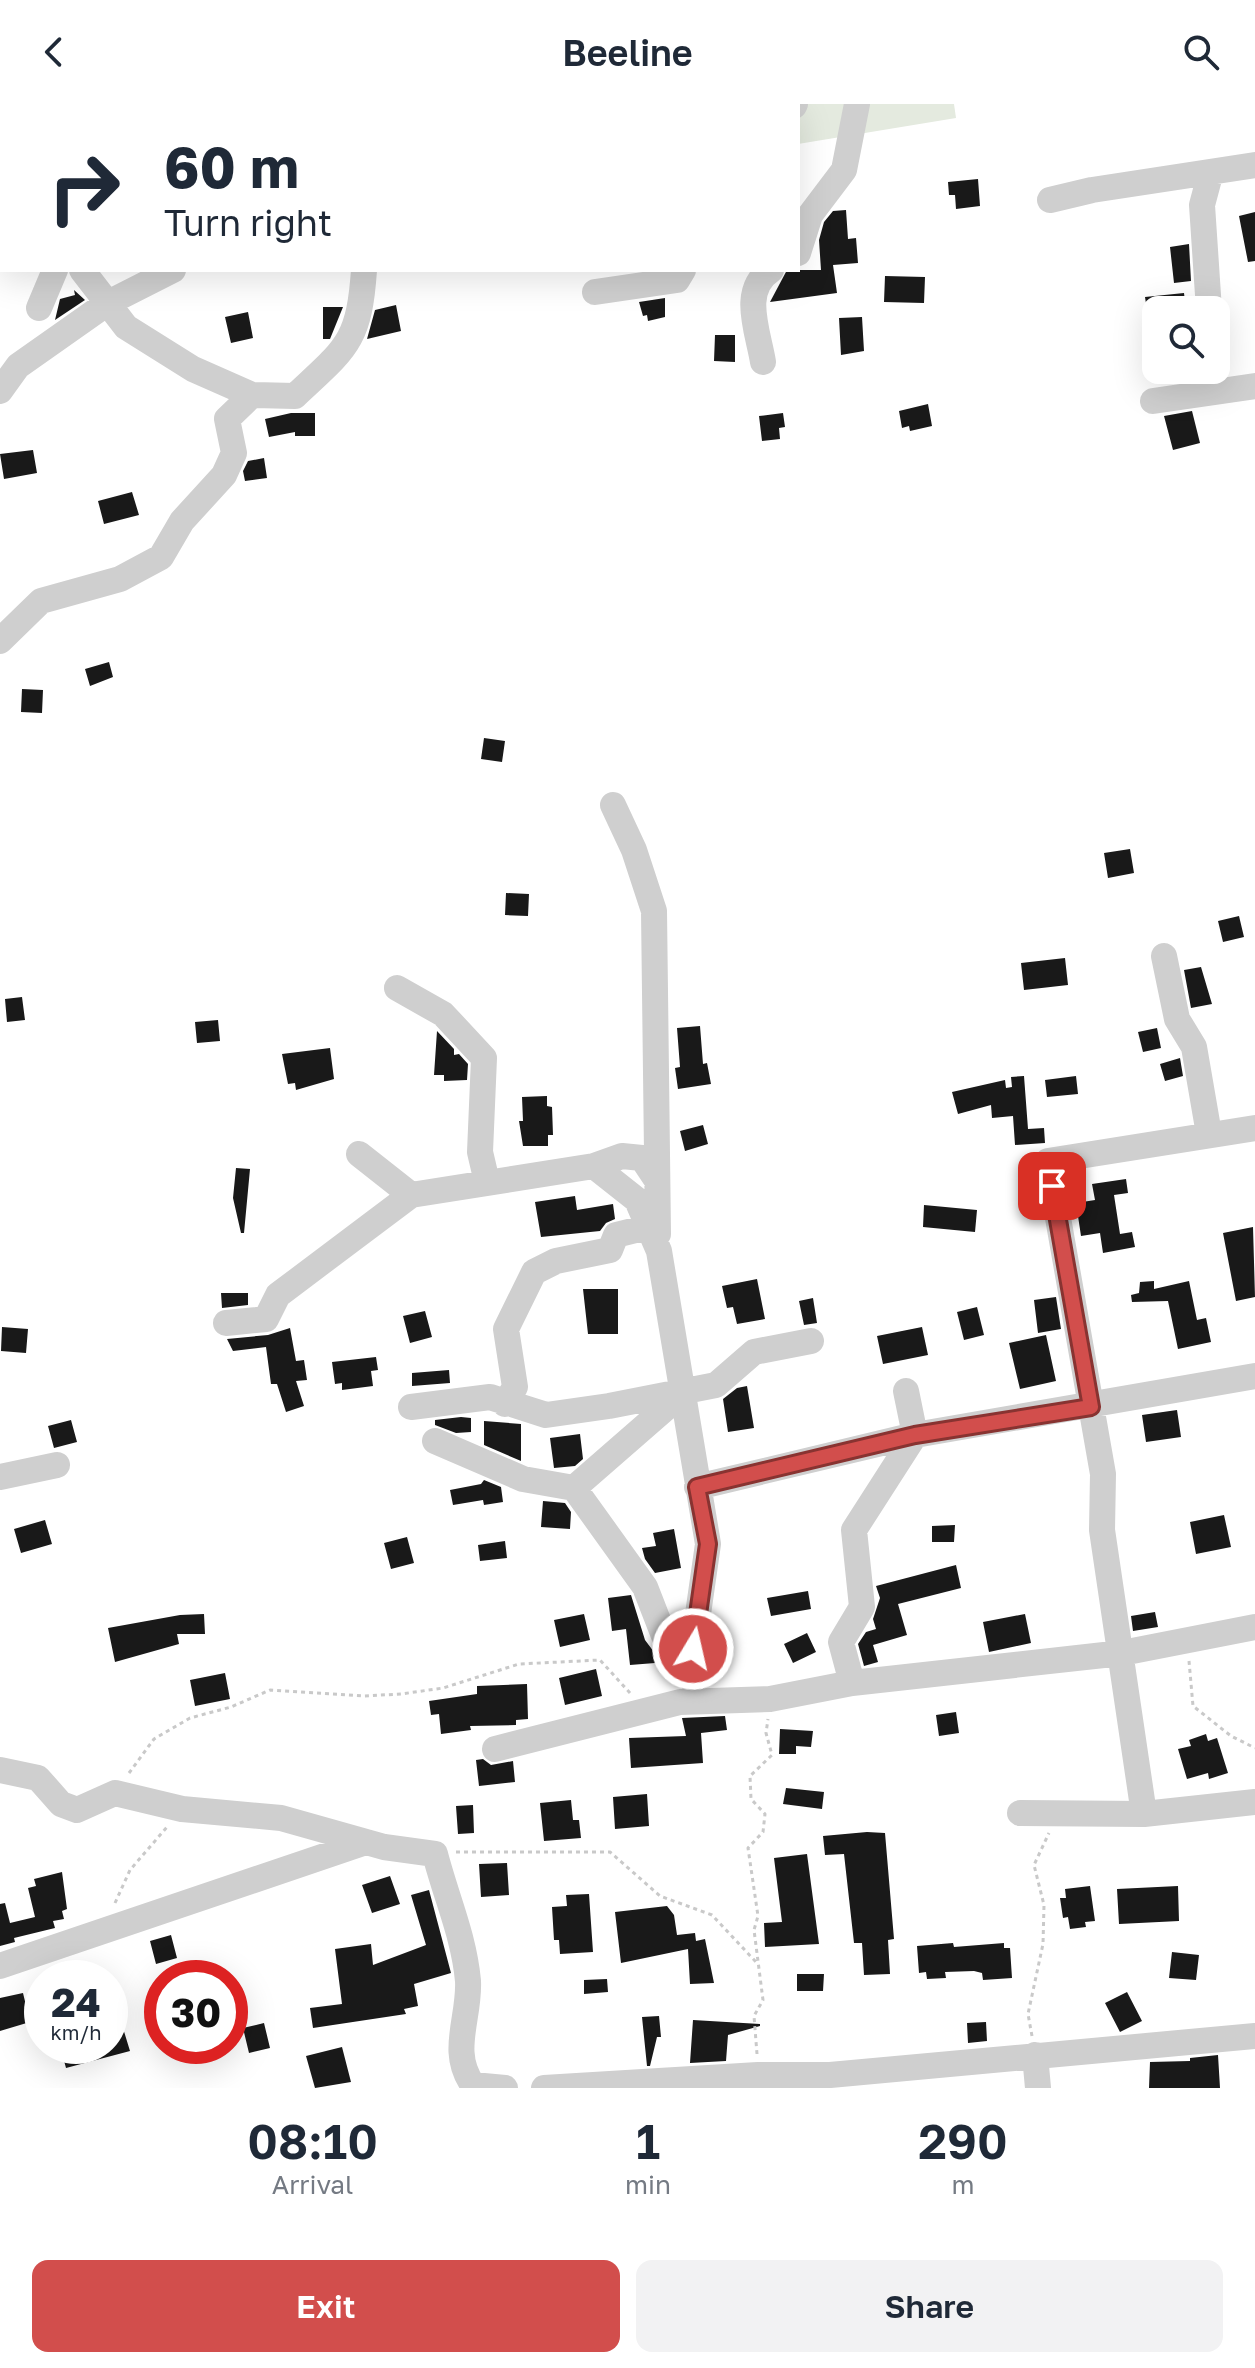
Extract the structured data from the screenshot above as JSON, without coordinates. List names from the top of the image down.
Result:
{
  "page": {
    "header": "Beeline",
    "turn": ["60 m", "Turn right"],
    "speed": "24 km/h",
    "limit": "30",
    "eta": [
      "08:10",
      "Arrival",
      "1",
      "min",
      "290",
      "m"
    ],
    "buttons": ["Exit", "Share"]
  }
}
